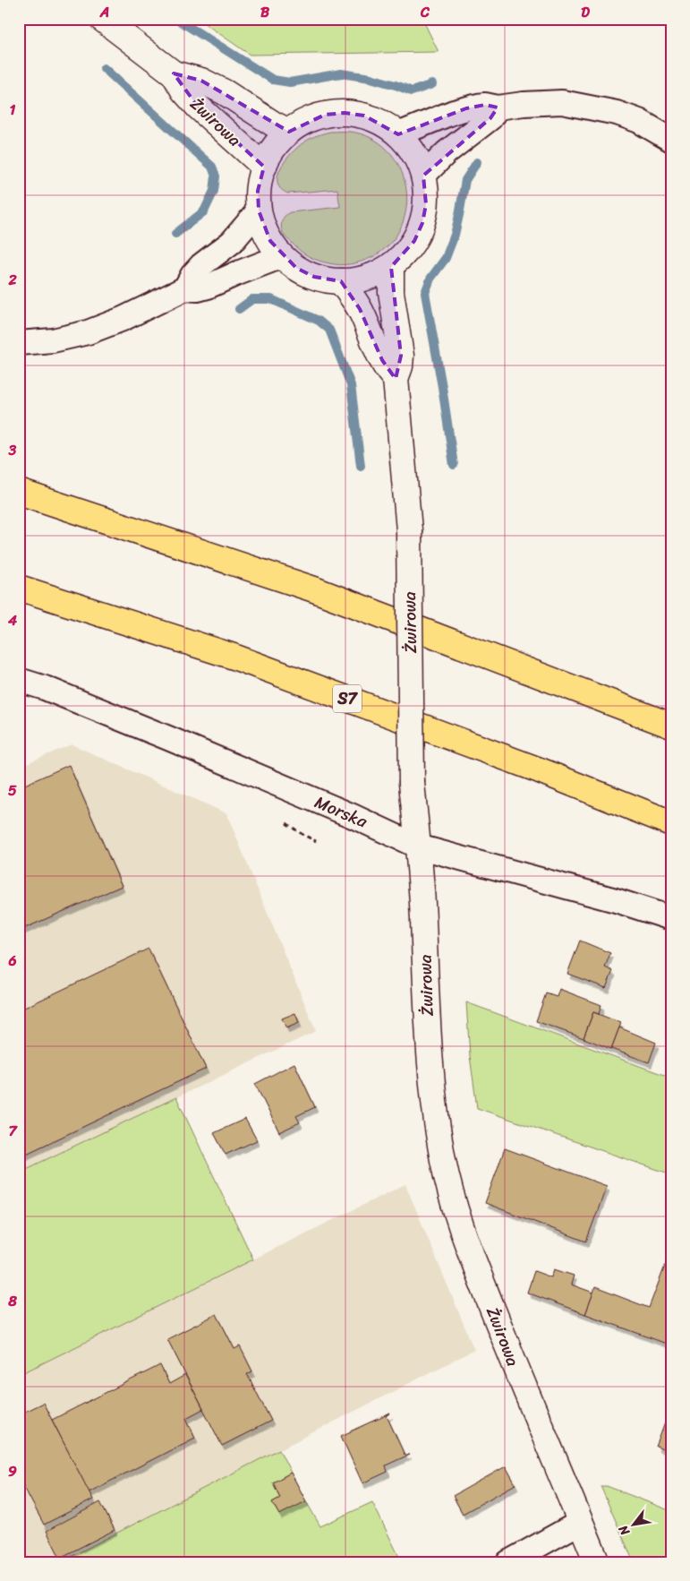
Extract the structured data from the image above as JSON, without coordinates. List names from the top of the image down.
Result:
{
  "streets": {
    "highway": ["S7"],
    "street": ["Żwirowa", "Morska"]
  },
  "crossings": [
    ["Żwirowa", "Morska"]
  ],
  "north": "bottom left",
  "grid": {
    "columns": [
      "A",
      "B",
      "C",
      "D"
    ],
    "rows": [
      "1",
      "2",
      "3",
      "4",
      "5",
      "6",
      "7",
      "8",
      "9"
    ]
  }
}
